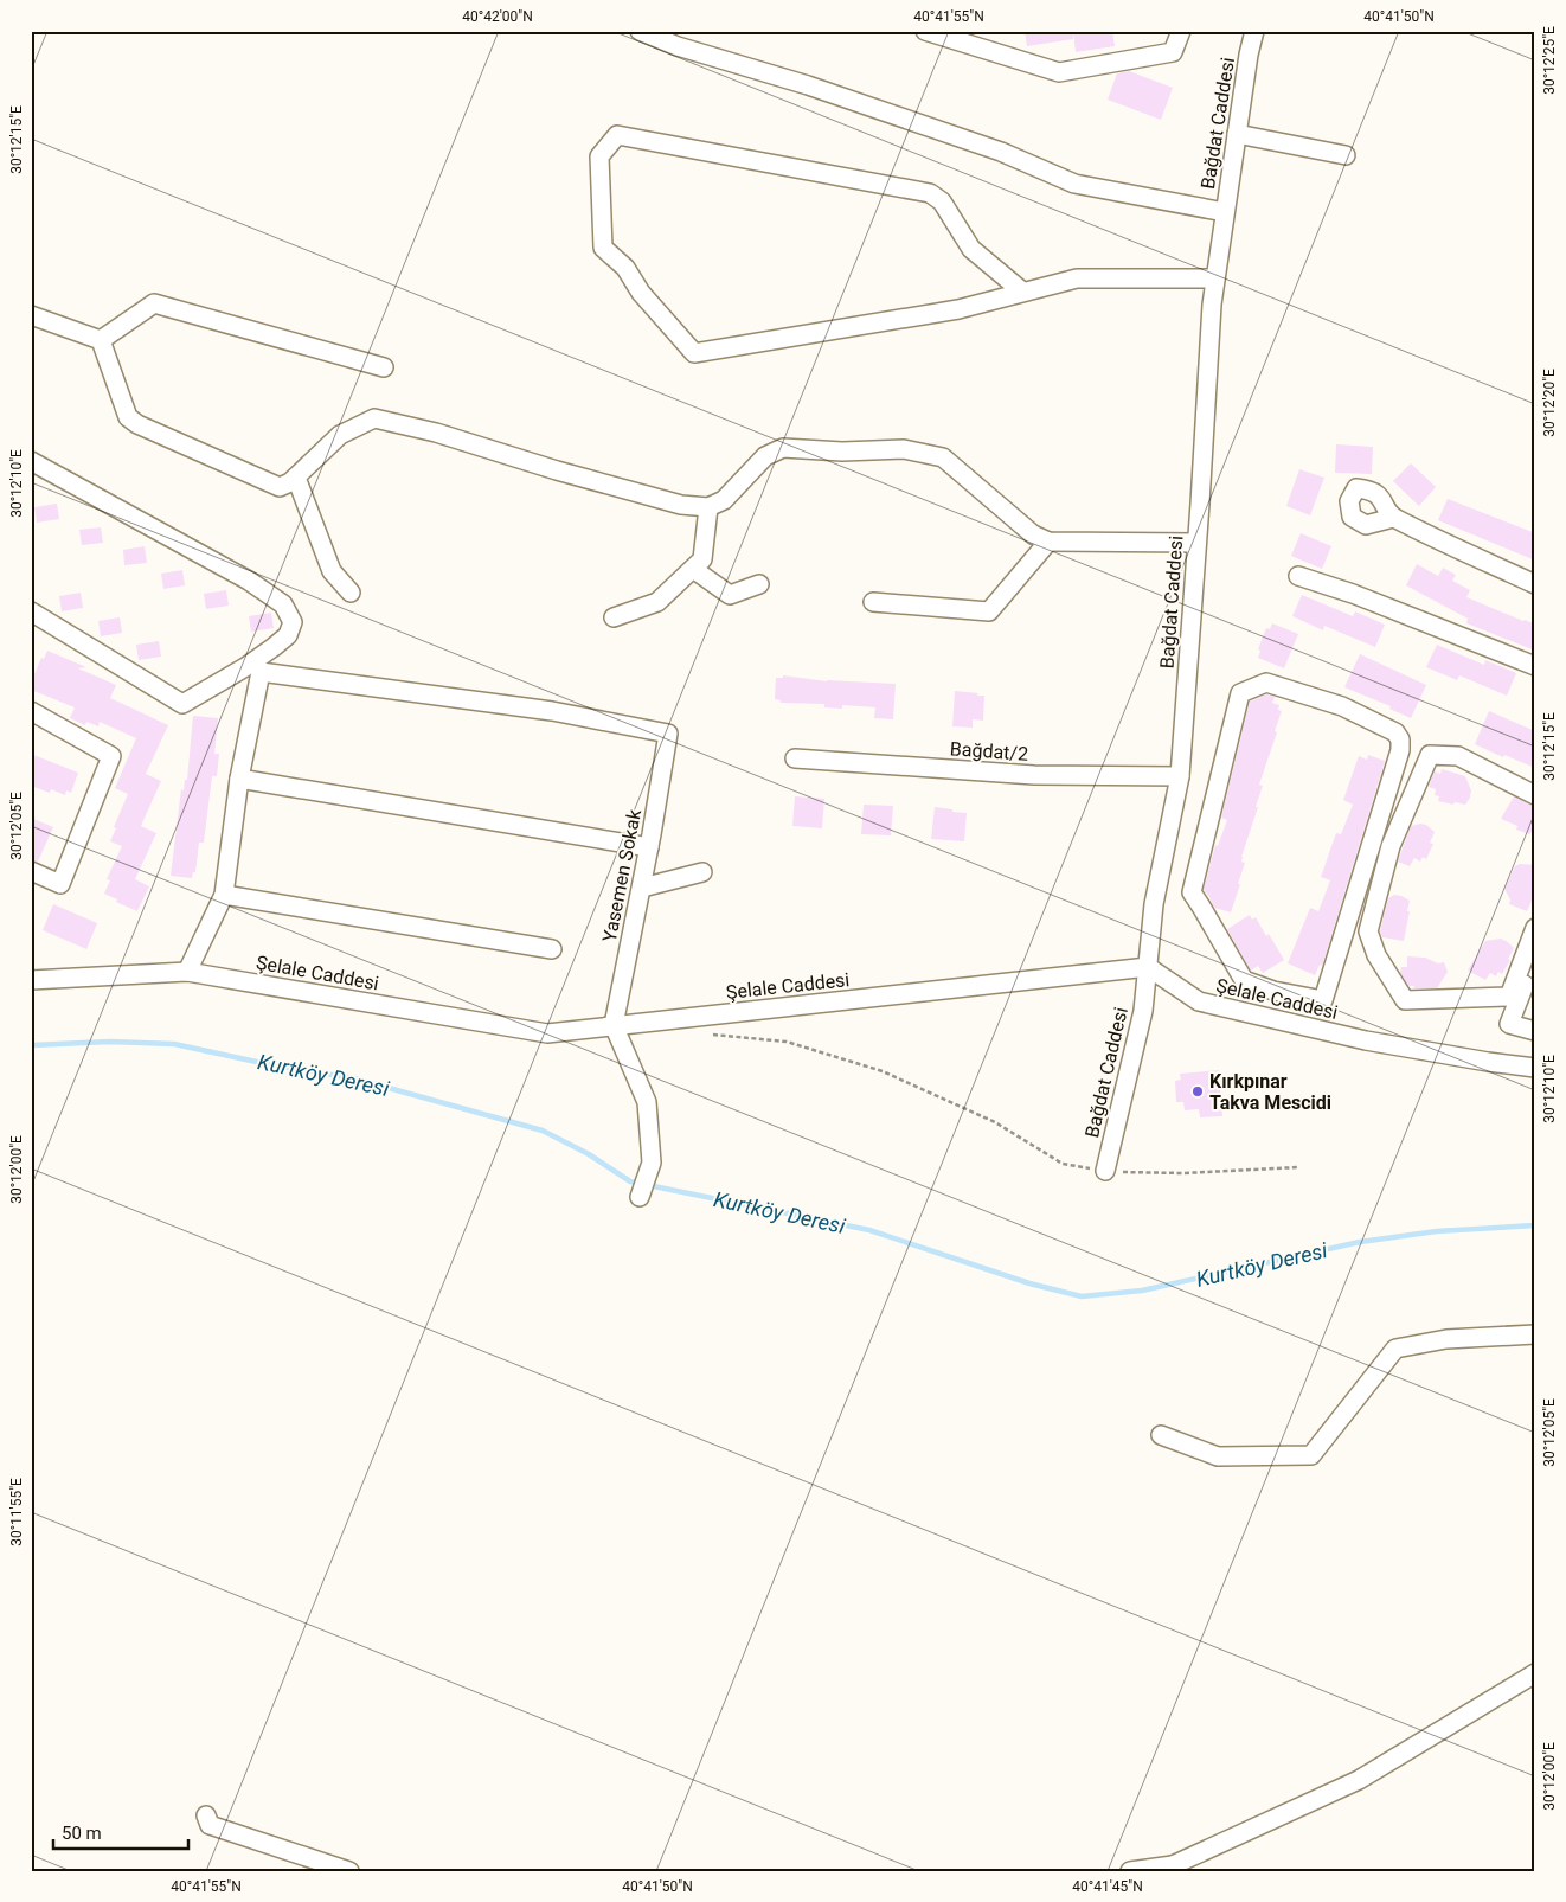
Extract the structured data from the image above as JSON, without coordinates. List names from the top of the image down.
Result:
{
  "streets": {
    "street": [
      "Bağdat Caddesi",
      "Bağdat/2",
      "Yasemen Sokak",
      "Şelale Caddesi"
    ]
  },
  "crossings": [
    ["Bağdat Caddesi", "Bağdat/2"],
    ["Bağdat Caddesi", "Şelale Caddesi"],
    ["Yasemen Sokak", "Şelale Caddesi"]
  ],
  "water": ["Kurtköy Deresi"],
  "places": ["Kırkpınar Takva Mescidi"],
  "scale_bar": "50 m",
  "coordinates": [
    "40°42'00\"N",
    "40°41'55\"N",
    "40°41'50\"N",
    "30°12'25\"E",
    "30°12'15\"E",
    "30°12'20\"E",
    "30°12'10\"E",
    "30°12'05\"E",
    "30°12'00\"E",
    "30°11'55\"E",
    "40°41'45\"N"
  ]
}
